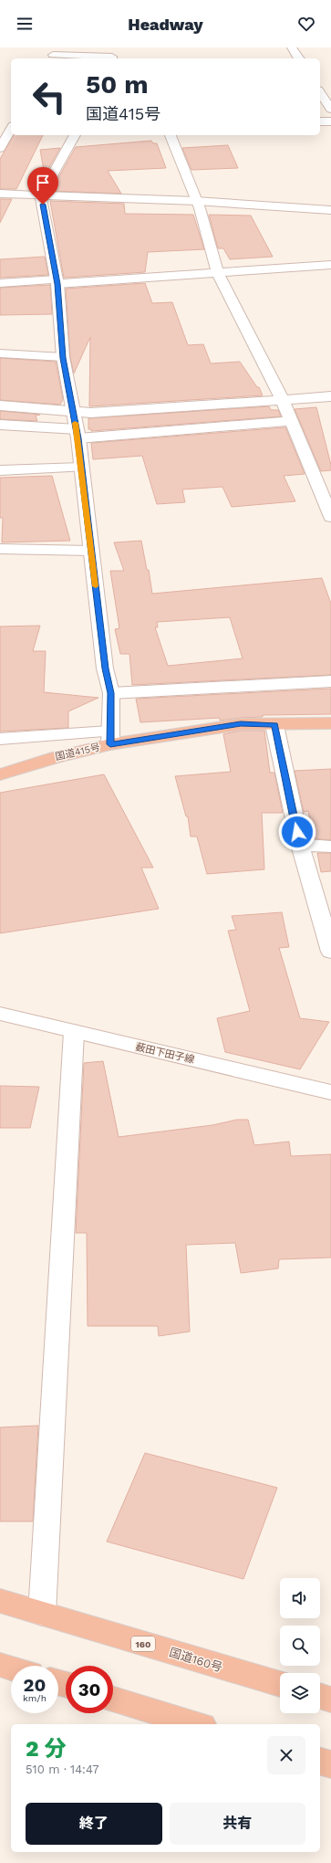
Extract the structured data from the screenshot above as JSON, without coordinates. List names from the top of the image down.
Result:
{
  "streets": {
    "highway": ["国道415号", "160", "国道160号"],
    "street": ["薮田下田子線"]
  },
  "page": {
    "header": "Headway",
    "turn": ["50 m", "国道415号"],
    "speed": "20 km/h",
    "limit": "30",
    "heading": ["2 分", "510 m · 14:47"],
    "buttons": ["終了", "共有"]
  }
}
